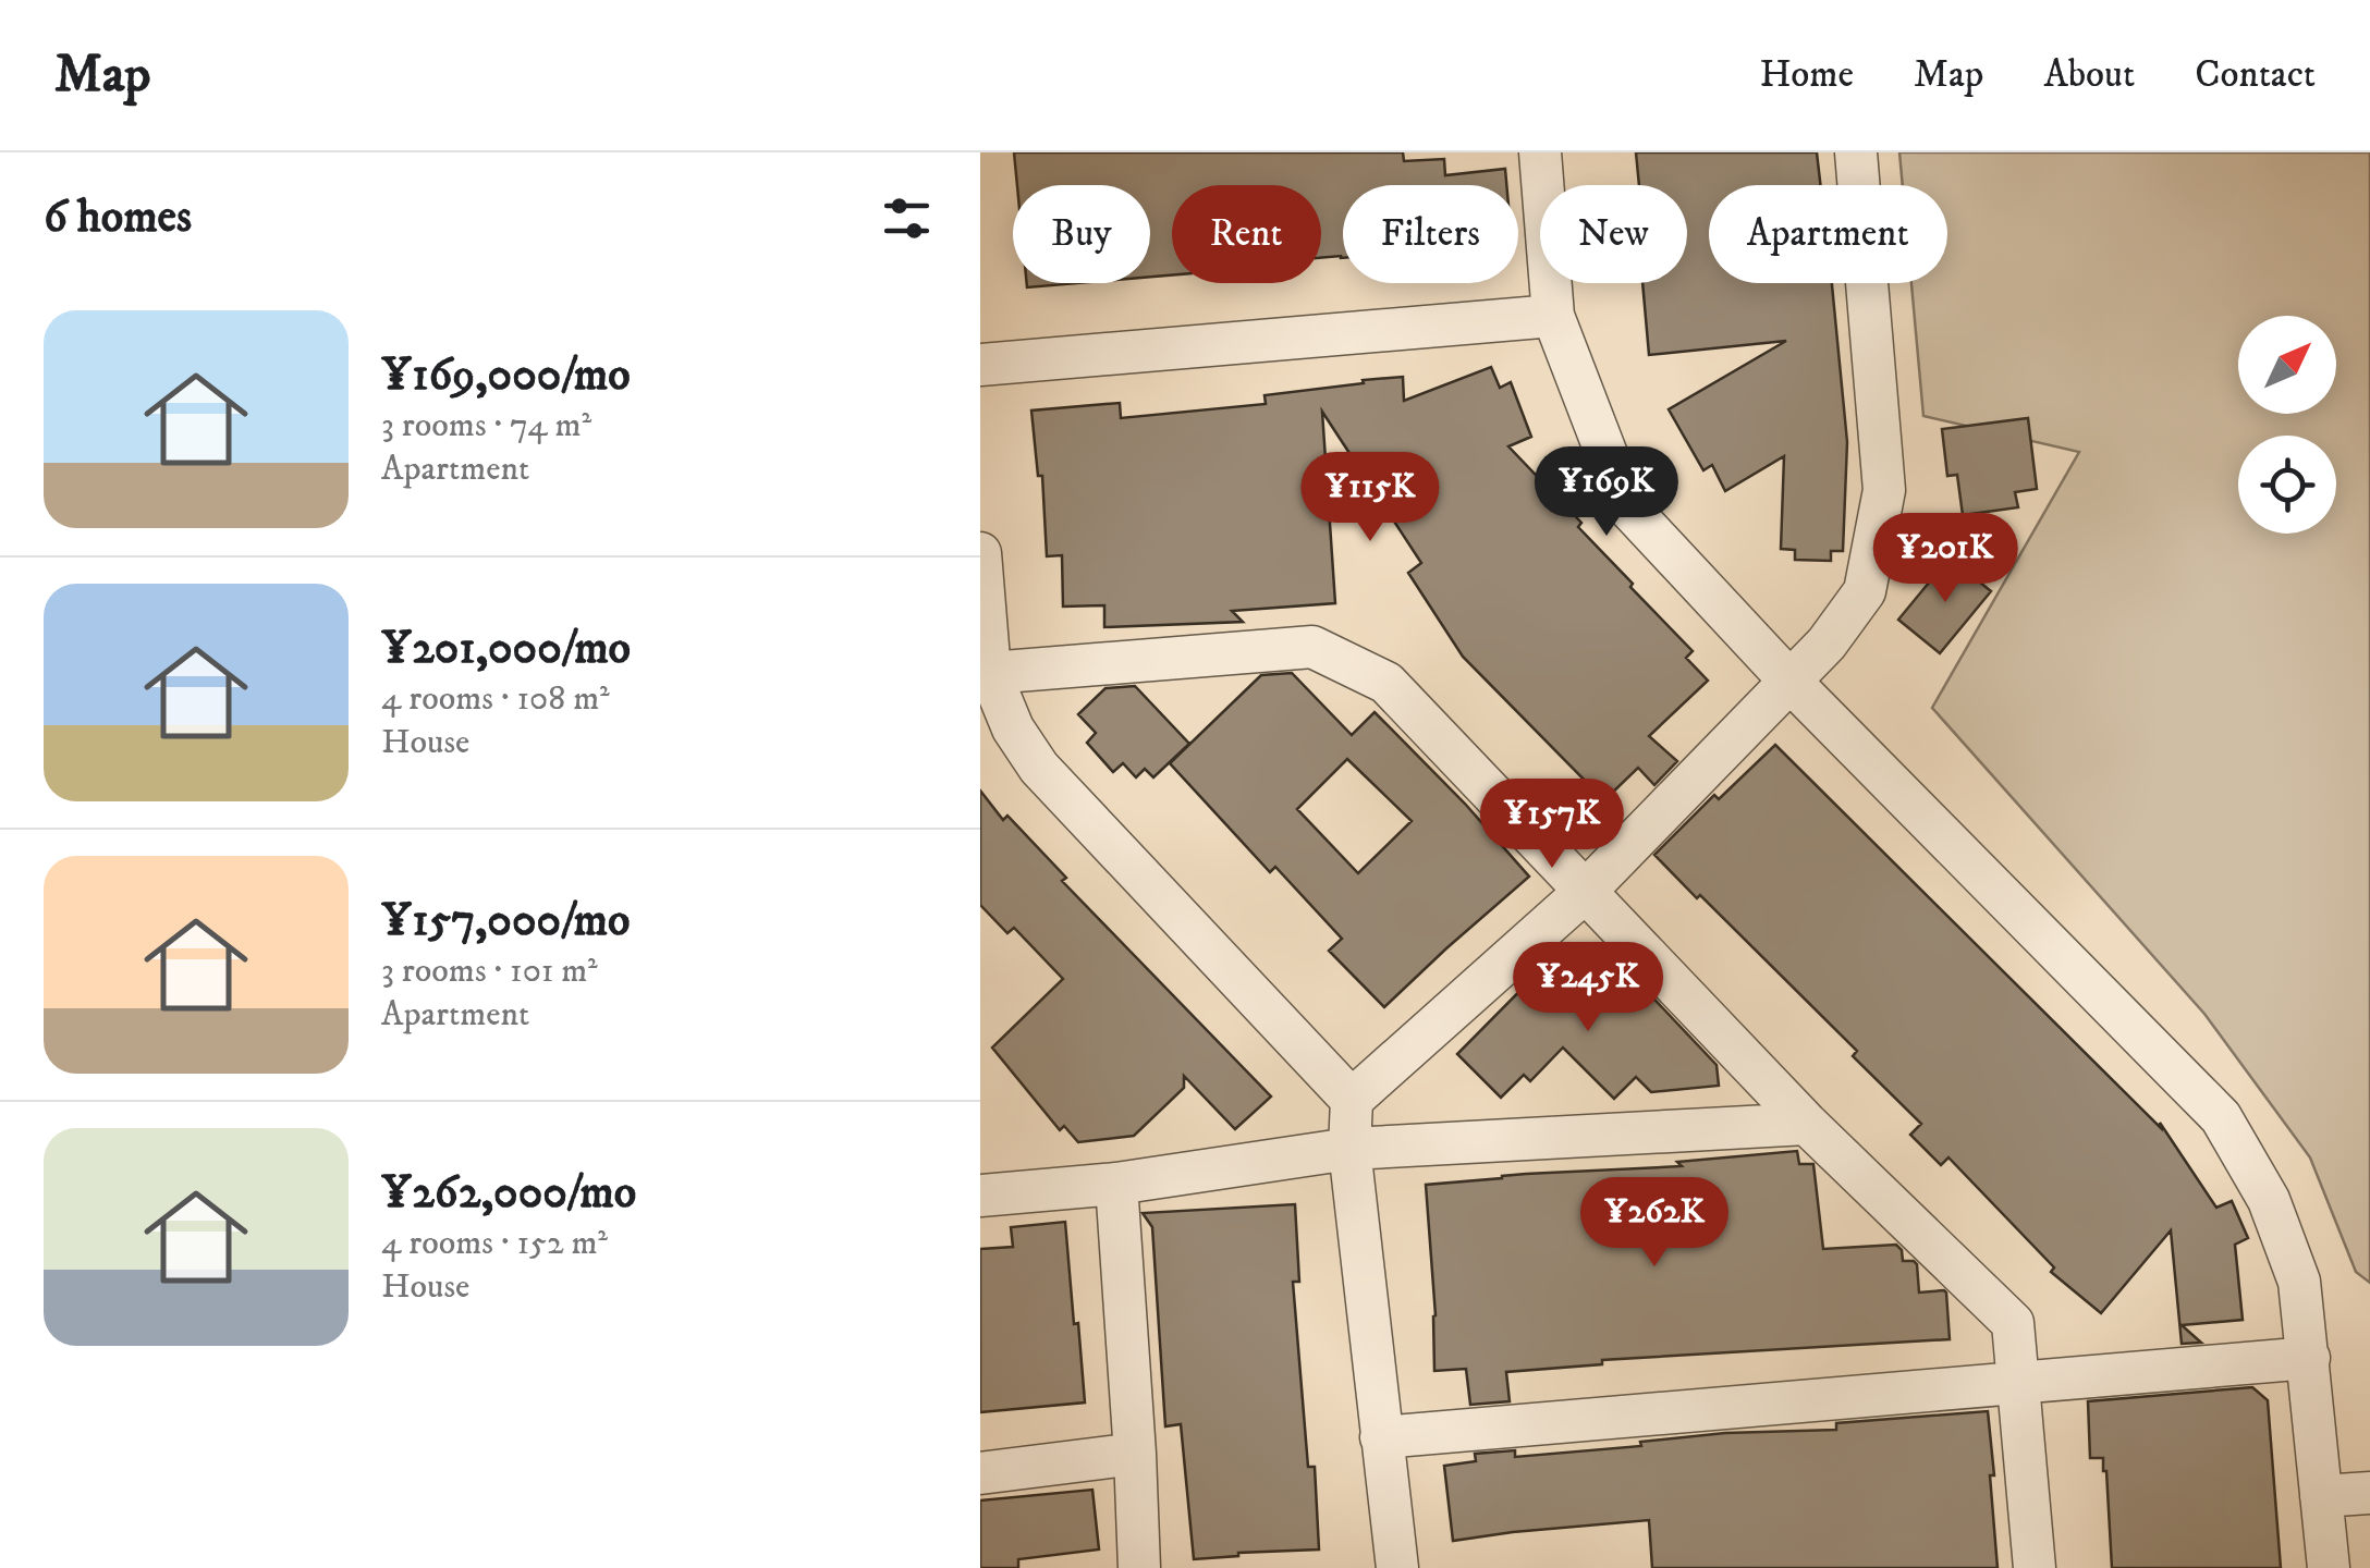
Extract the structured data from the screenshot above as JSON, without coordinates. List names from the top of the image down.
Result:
{
  "north": "top right",
  "page": {
    "header": "Map",
    "nav": [
      "Home",
      "Map",
      "About",
      "Contact"
    ],
    "heading": "6 homes",
    "chip": [
      "Buy",
      "Rent",
      "Filters",
      "New",
      "Apartment"
    ],
    "list": [
      {
        "name": "¥169,000/mo",
        "note": "3 rooms · 74 m² · Apartment"
      },
      {
        "name": "¥201,000/mo",
        "note": "4 rooms · 108 m² · House"
      },
      {
        "name": "¥157,000/mo",
        "note": "3 rooms · 101 m² · Apartment"
      },
      {
        "name": "¥262,000/mo",
        "note": "4 rooms · 152 m² · House"
      }
    ],
    "price": [
      "¥169K",
      "¥115K",
      "¥201K",
      "¥157K",
      "¥245K",
      "¥262K"
    ]
  }
}
